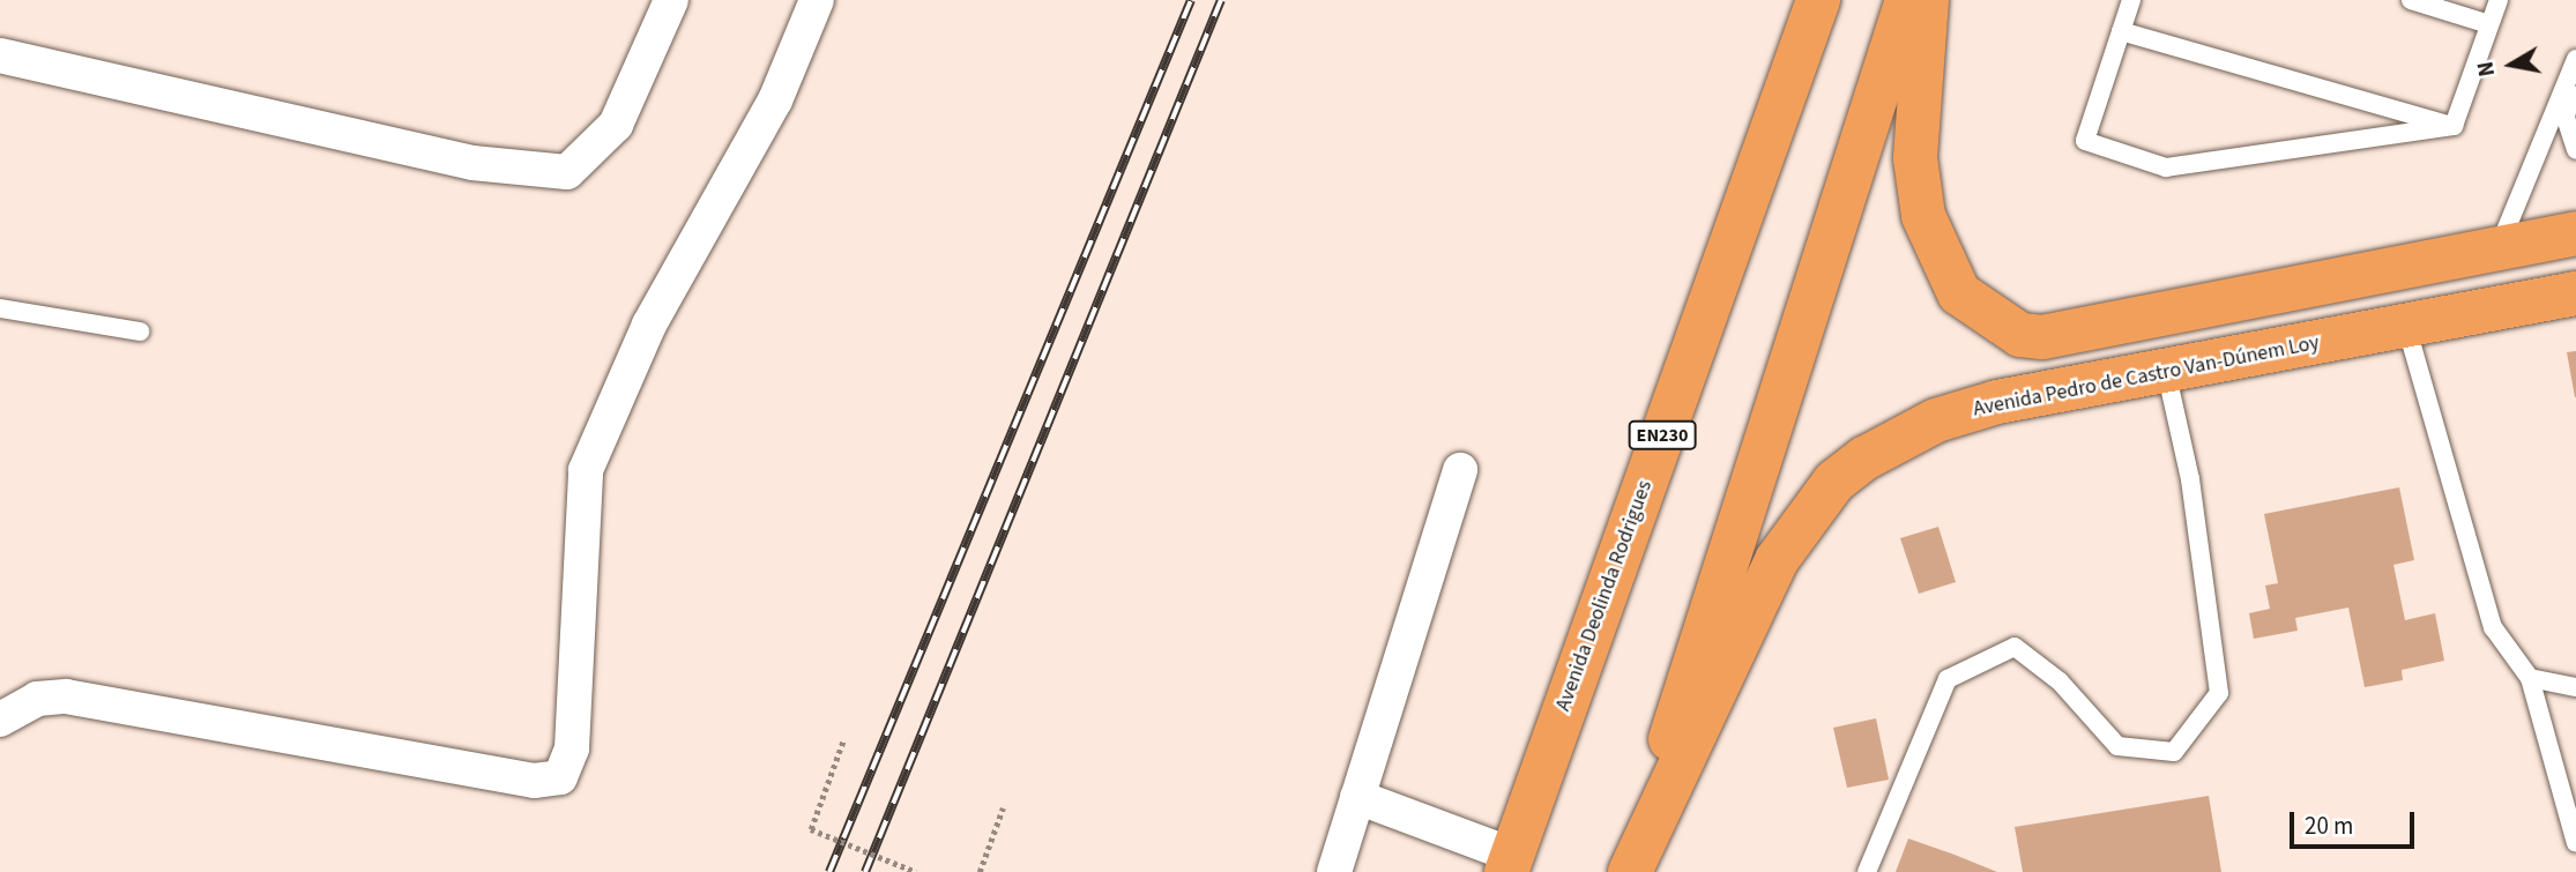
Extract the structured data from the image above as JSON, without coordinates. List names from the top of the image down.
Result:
{
  "streets": {
    "highway": ["Avenida Pedro de Castro Van-Dúnem Loy", "EN230", "Avenida Deolinda Rodrigues"]
  },
  "scale_bar": "20 m",
  "north": "left"
}
